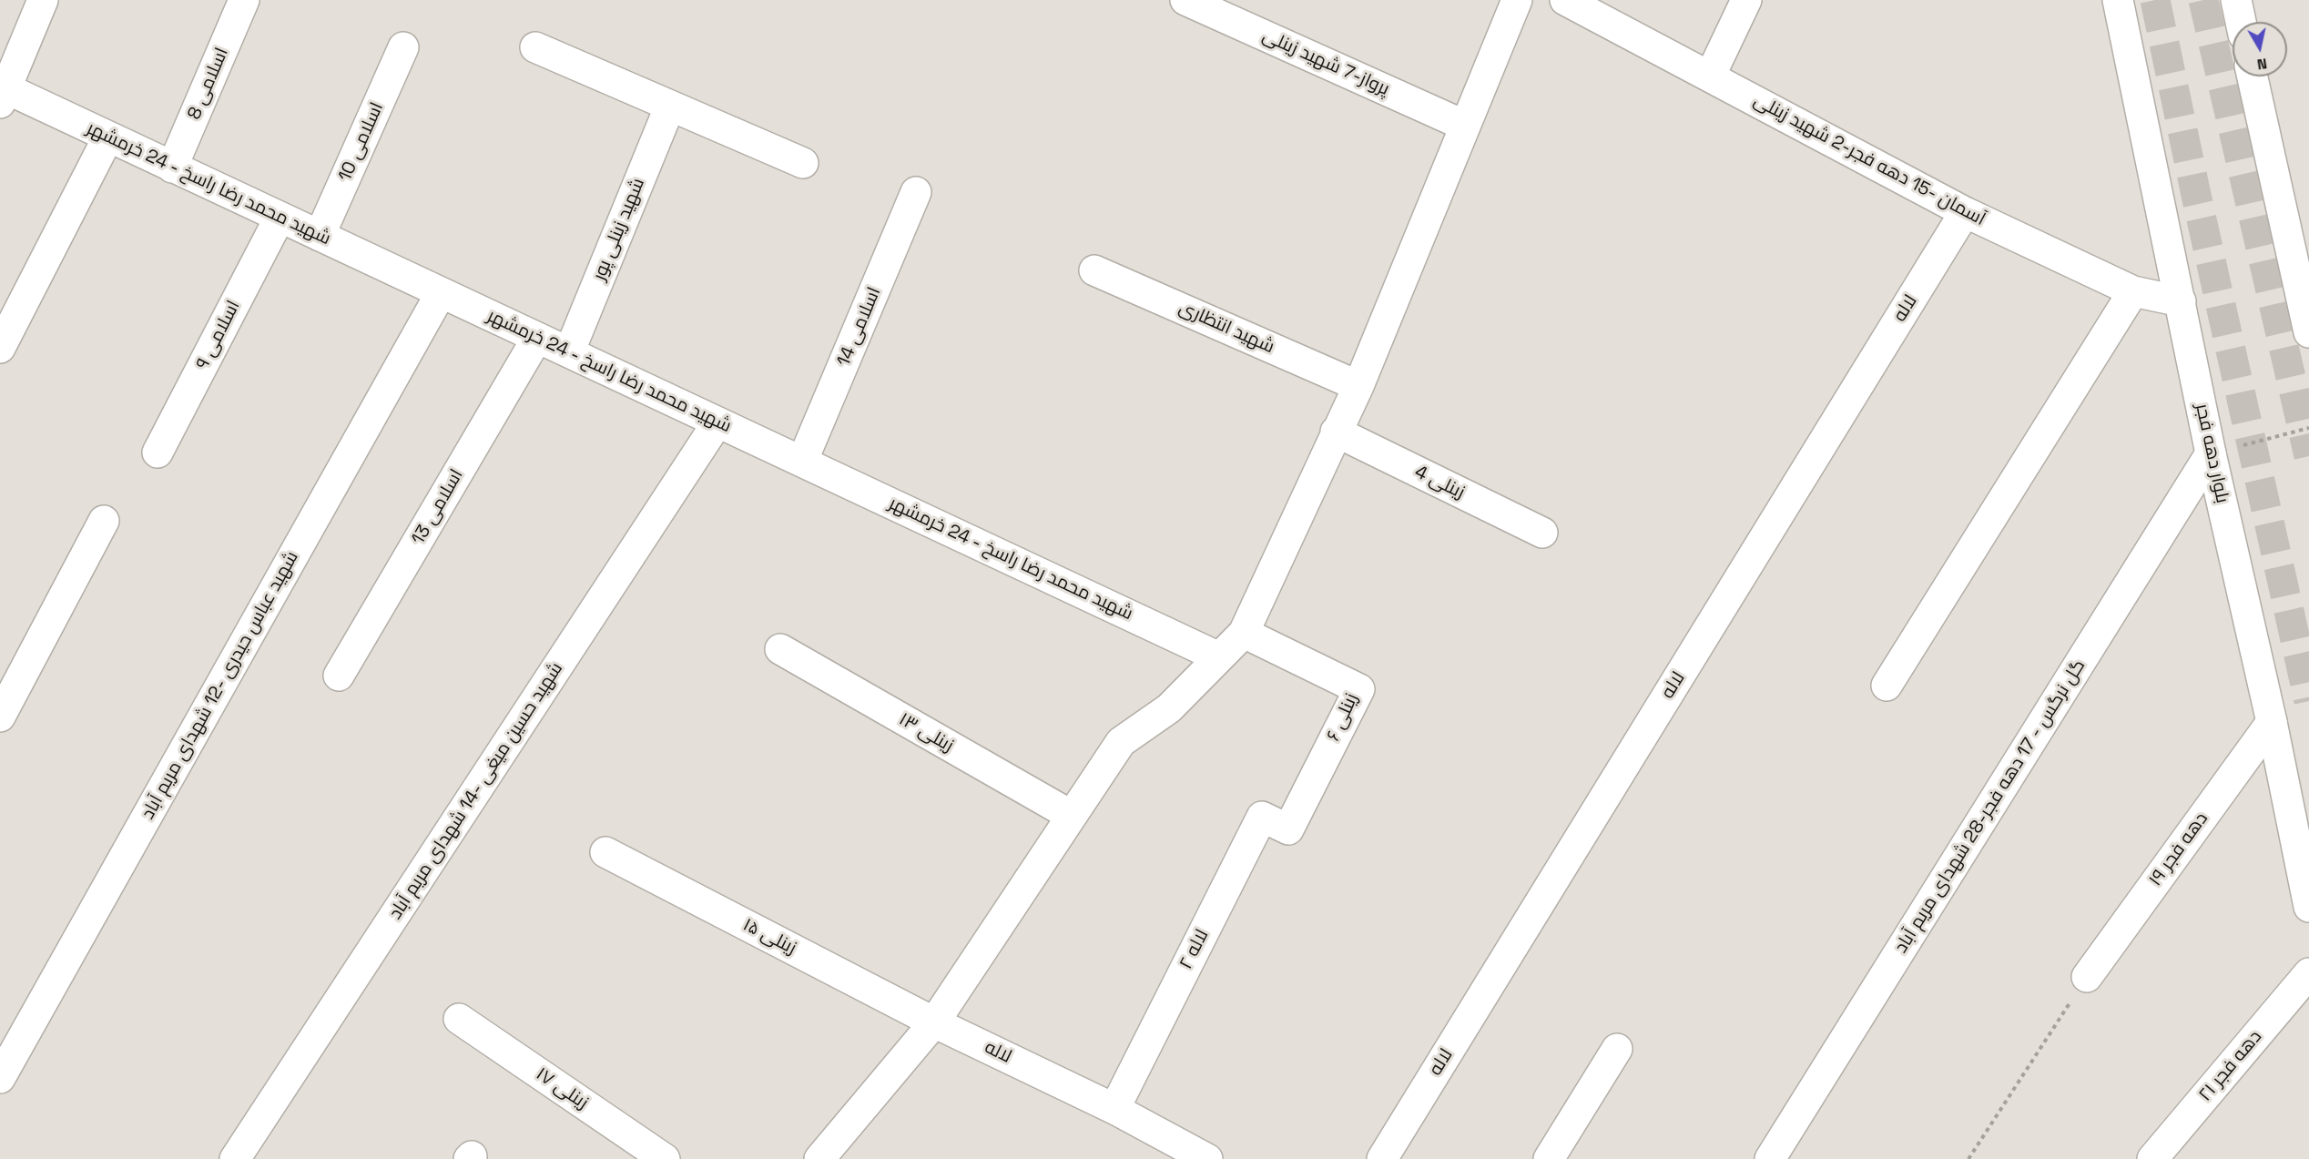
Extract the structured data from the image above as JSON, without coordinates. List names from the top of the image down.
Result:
{
  "streets": {
    "street": [
      "پرواز-7 شهید زینلی",
      "اسلامی 8",
      "اسلامی 10",
      "آسمان -15 دهه فجر-2 شهید زینلی",
      "شهید محمد رضا راسخ - 24 خرمشهر",
      "شهید زینلی پور",
      "لاله",
      "اسلامی 14",
      "شهید انتظاری",
      "اسلامی ۹",
      "بلوار دهه فجر",
      "زینلی 4",
      "اسلامی 13",
      "شهید عباس حیدری -12 شهدای مریم آباد",
      "زینلی ۶",
      "زینلی ۱۳",
      "شهید حسین میغی -14 شهدای مریم آباد",
      "گل نرگس - 17 دهه فجر-28 شهدای مریم آباد",
      "دهه فجر ۱۹",
      "زینلی ۱۵",
      "لاله ۲",
      "دهه فجر ۲۱",
      "زینلی ۱۷"
    ]
  },
  "crossings": [
    ["اسلامی 8", "شهید محمد رضا راسخ - 24 خرمشهر"],
    ["اسلامی 10", "شهید محمد رضا راسخ - 24 خرمشهر"],
    ["آسمان -15 دهه فجر-2 شهید زینلی", "لاله"],
    ["آسمان -15 دهه فجر-2 شهید زینلی", "بلوار دهه فجر"],
    ["شهید محمد رضا راسخ - 24 خرمشهر", "شهید زینلی پور"],
    ["شهید محمد رضا راسخ - 24 خرمشهر", "اسلامی 14"],
    ["شهید محمد رضا راسخ - 24 خرمشهر", "اسلامی ۹"],
    ["شهید محمد رضا راسخ - 24 خرمشهر", "اسلامی 13"],
    ["شهید محمد رضا راسخ - 24 خرمشهر", "شهید عباس حیدری -12 شهدای مریم آباد"],
    ["شهید محمد رضا راسخ - 24 خرمشهر", "شهید حسین میغی -14 شهدای مریم آباد"],
    ["لاله", "زینلی ۱۵"],
    ["لاله", "لاله ۲"],
    ["بلوار دهه فجر", "گل نرگس - 17 دهه فجر-28 شهدای مریم آباد"],
    ["بلوار دهه فجر", "دهه فجر ۱۹"],
    ["زینلی ۶", "لاله ۲"]
  ],
  "north": "bottom"
}
